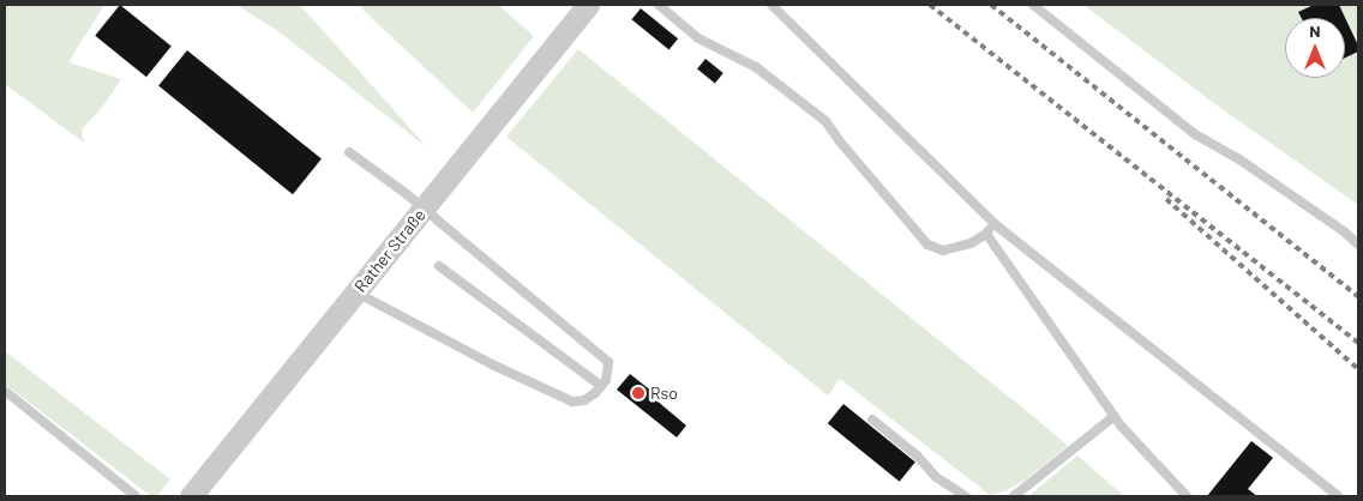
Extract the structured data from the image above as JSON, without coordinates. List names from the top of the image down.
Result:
{
  "streets": {
    "street": ["Rather Straße"]
  },
  "places": ["Rso"],
  "north": "top"
}
